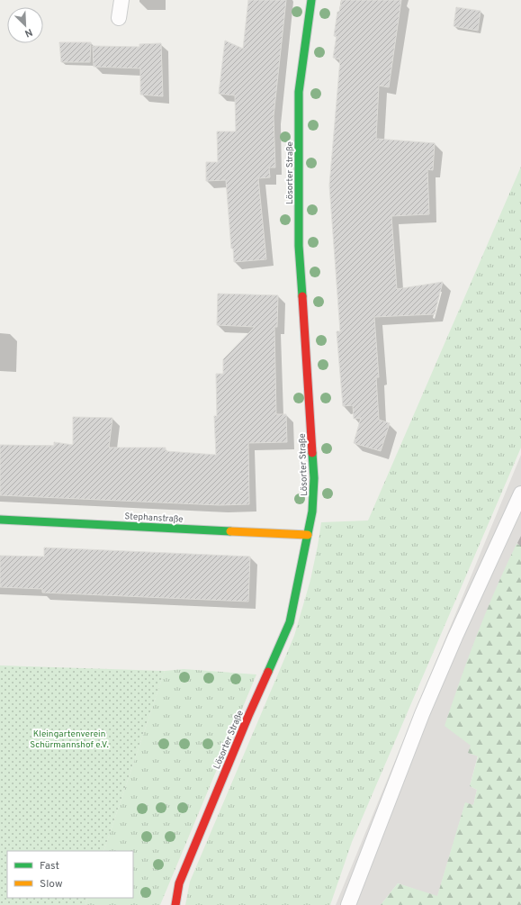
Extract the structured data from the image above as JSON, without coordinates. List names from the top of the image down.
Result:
{
  "streets": {
    "street": ["Lösorter Straße", "Stephanstraße"]
  },
  "crossings": [
    ["Lösorter Straße", "Stephanstraße"]
  ],
  "parks": ["Kleingartenverein Schürmannshof e.V."],
  "legend": ["Fast", "Slow"],
  "north": "bottom right"
}
